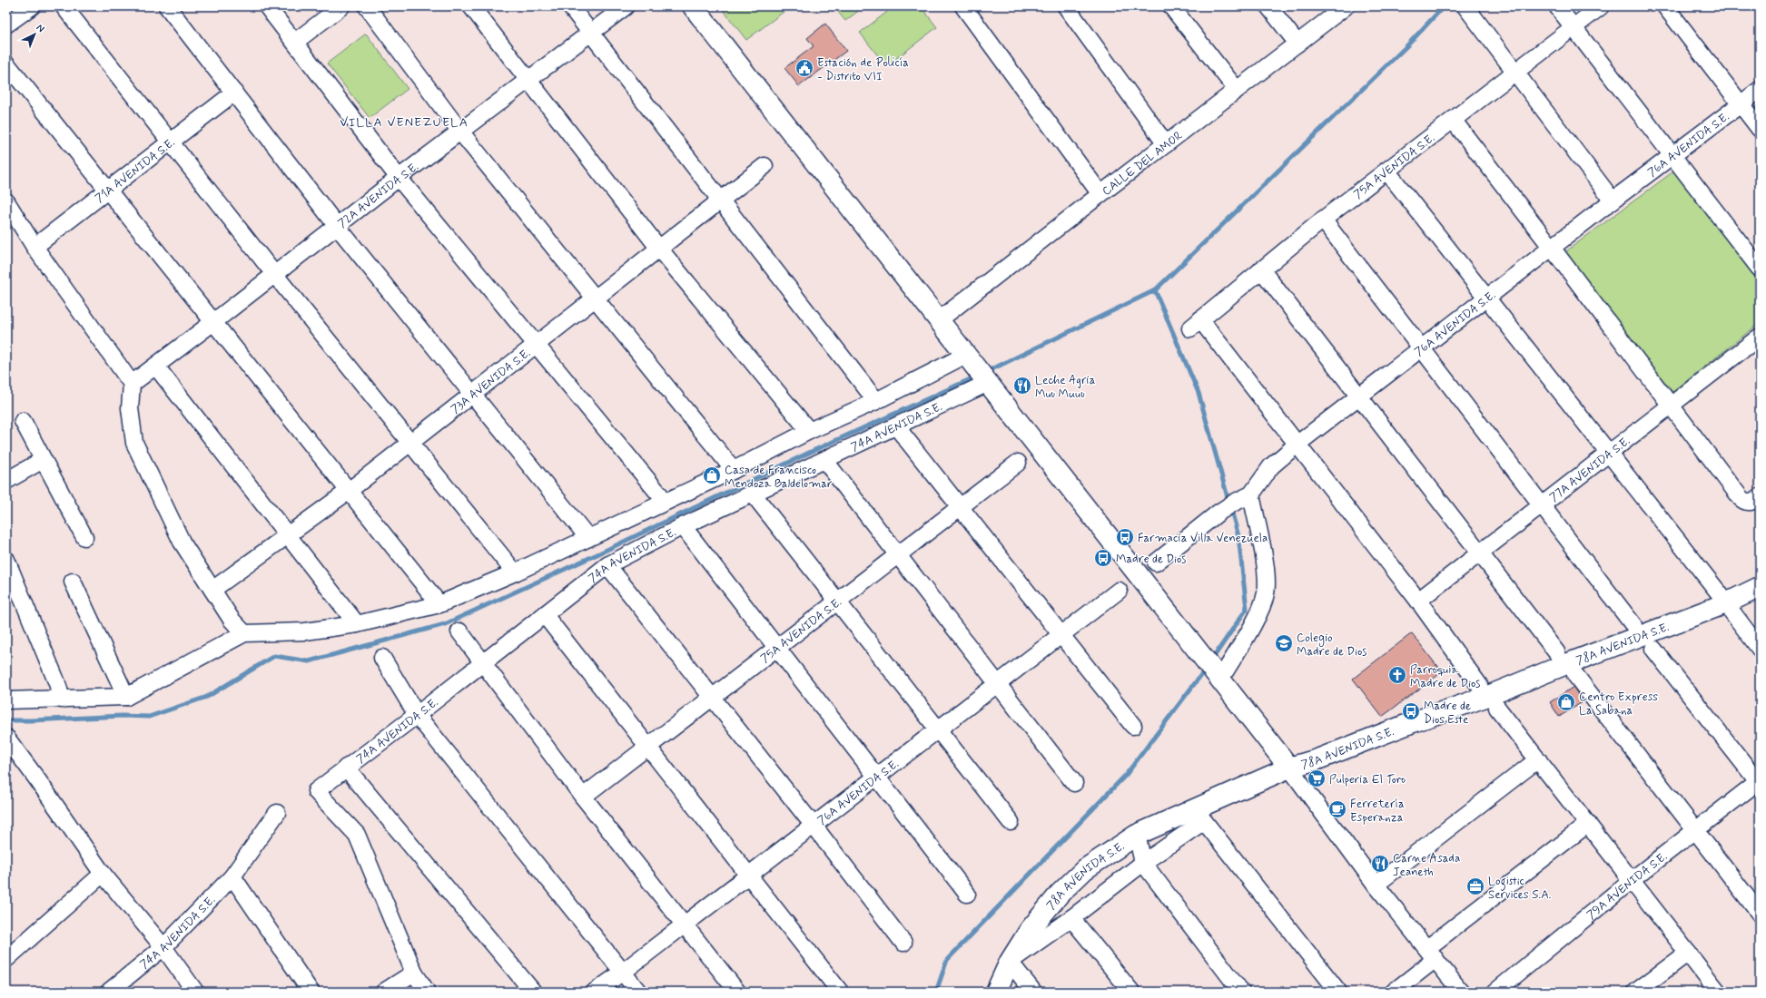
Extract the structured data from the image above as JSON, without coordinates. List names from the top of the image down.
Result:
{
  "streets": {
    "street": [
      "76A AVENIDA S.E.",
      "CALLE DEL AMOR",
      "75A AVENIDA S.E.",
      "71A AVENIDA S.E.",
      "72A AVENIDA S.E.",
      "73A AVENIDA S.E.",
      "74A AVENIDA S.E.",
      "77A AVENIDA S.E.",
      "78A AVENIDA S.E.",
      "79A AVENIDA S.E."
    ]
  },
  "crossings": [
    ["76A AVENIDA S.E.", "75A AVENIDA S.E."]
  ],
  "districts": ["VILLA VENEZUELA"],
  "places": {
    "public building": ["Estación de Policía - Distrito VII"],
    "restaurant": ["Leche Agria Muu Muuu", "Carne Asada Jeaneth"],
    "shop": ["Casa de Francisco Mendoza Baldelomar", "Centro Express La Sabana"],
    "bus stop": ["Farmacia Villa Venezuela", "Madre de Dios", "Madre de Dios Este"],
    "school or university": ["Colegio Madre de Dios"],
    "church": ["Parroquia Madre de Dios"],
    "supermarket": ["Pulperia El Toro"],
    "cafe": ["Ferretería Esperanza"],
    "office": ["Logistic Services S.A."]
  },
  "north": "top right"
}
